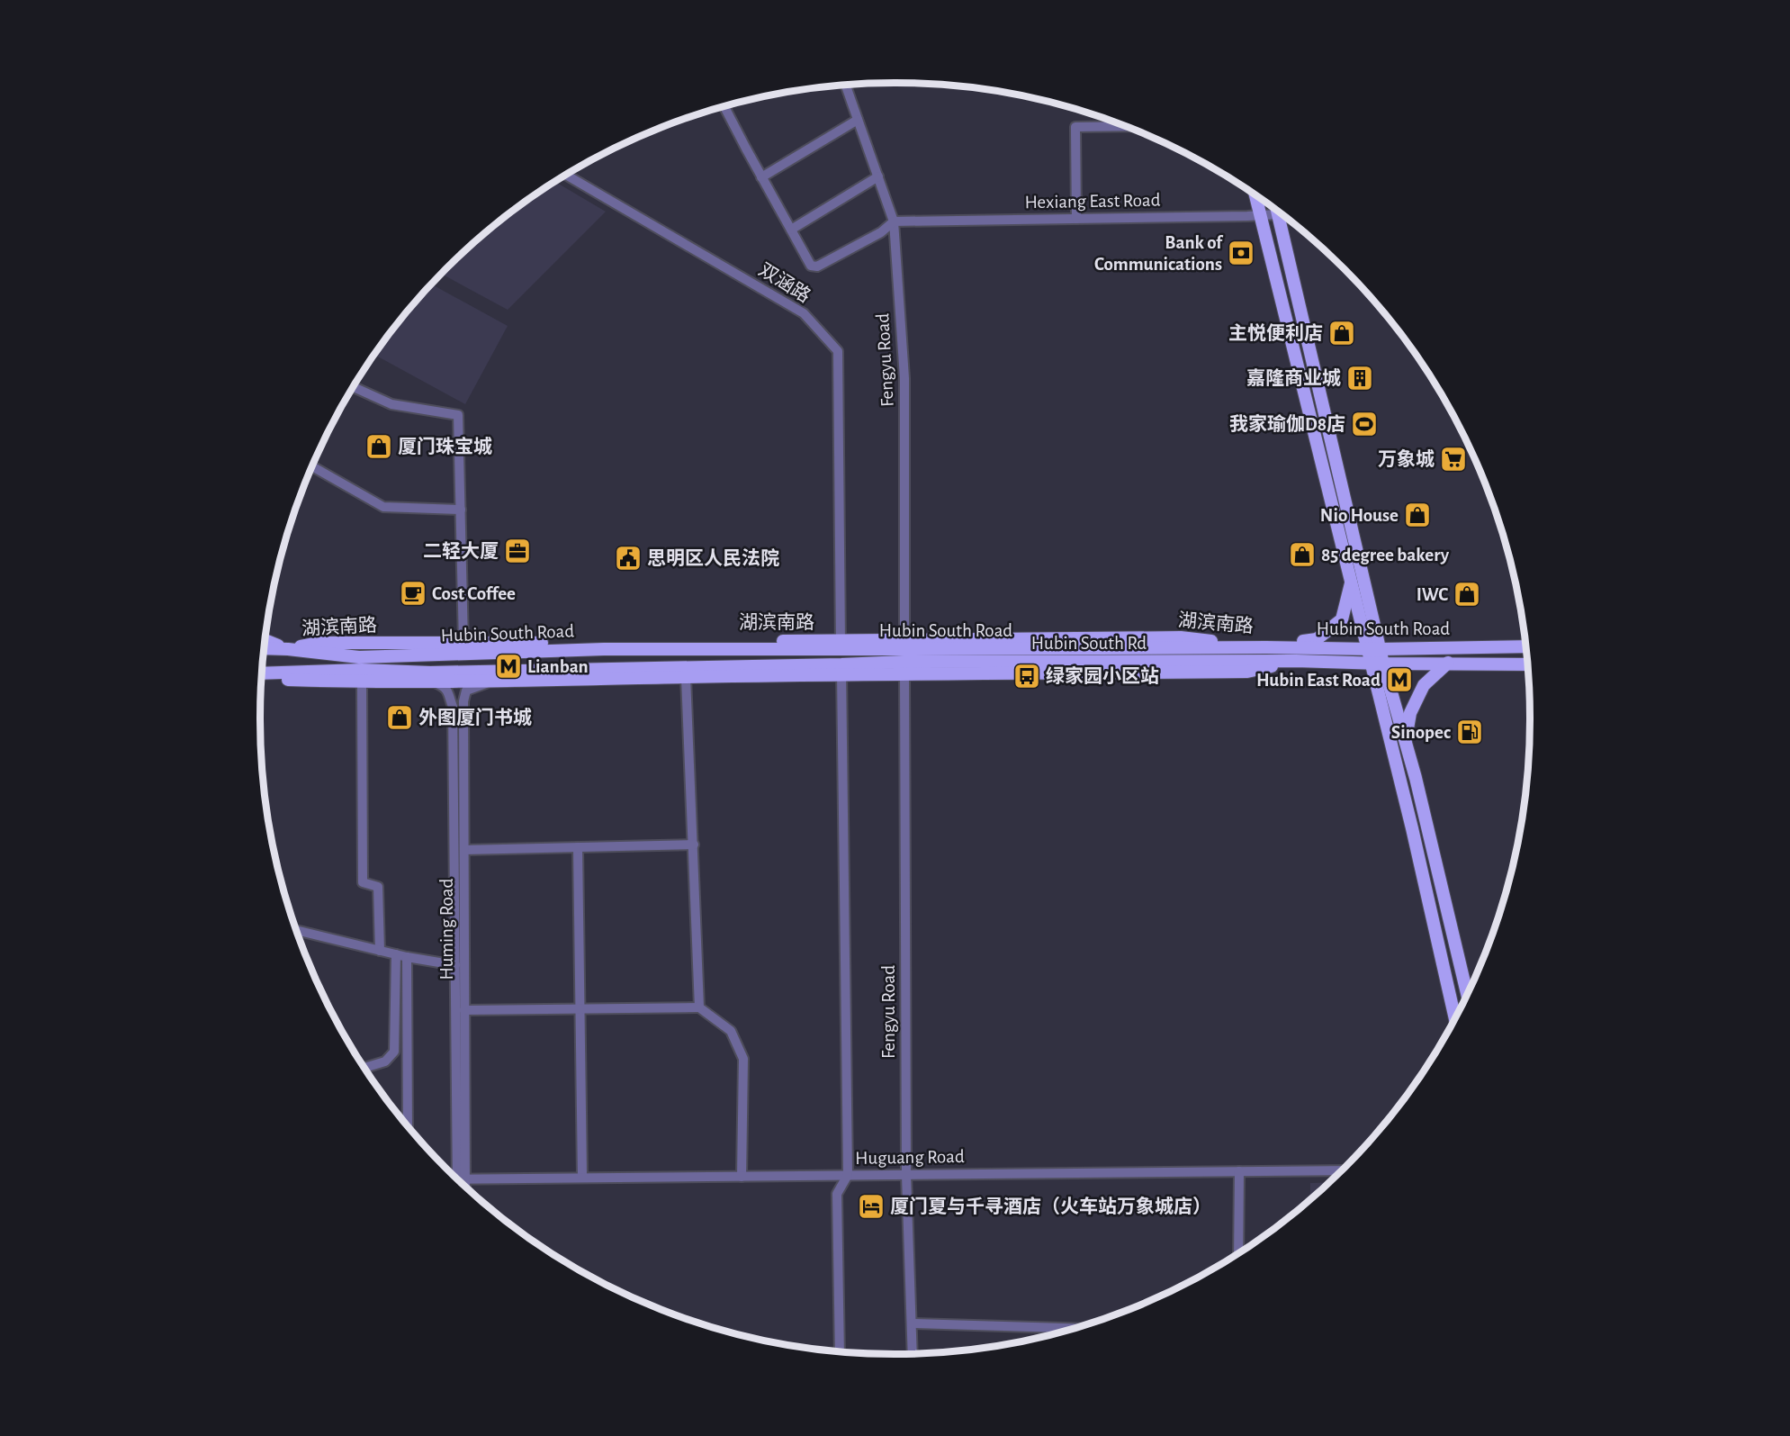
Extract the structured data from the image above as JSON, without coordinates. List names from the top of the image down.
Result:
{
  "streets": {
    "main road": ["湖滨南路", "Hubin South Road", "Hubin South Rd"],
    "street": [
      "Hexiang East Road",
      "双涵路",
      "Fengyu Road",
      "Huming Road",
      "Huguang Road"
    ]
  },
  "crossings": [
    ["Hexiang East Road", "Fengyu Road"],
    ["双涵路", "湖滨南路"],
    ["Fengyu Road", "湖滨南路"],
    ["Fengyu Road", "Hubin South Rd"],
    ["Fengyu Road", "Huguang Road"],
    ["湖滨南路", "Hubin South Road"],
    ["湖滨南路", "Hubin South Rd"],
    ["Hubin South Road", "Hubin South Rd"]
  ],
  "places": {
    "bank": ["Bank of Communications"],
    "shop": [
      "主悦便利店",
      "厦门珠宝城",
      "Nio House",
      "85 degree bakery",
      "IWC",
      "外图厦门书城"
    ],
    "building": ["嘉隆商业城"],
    "sports": ["我家瑜伽D8店"],
    "supermarket": ["万象城"],
    "office": ["二轻大厦"],
    "public building": ["思明区人民法院"],
    "cafe": ["Cost Coffee"],
    "metro station": ["Lianban", "Hubin East Road"],
    "bus stop": ["绿家园小区站"],
    "fuel station": ["Sinopec"],
    "hotel": ["厦门夏与千寻酒店（火车站万象城店）"]
  }
}
